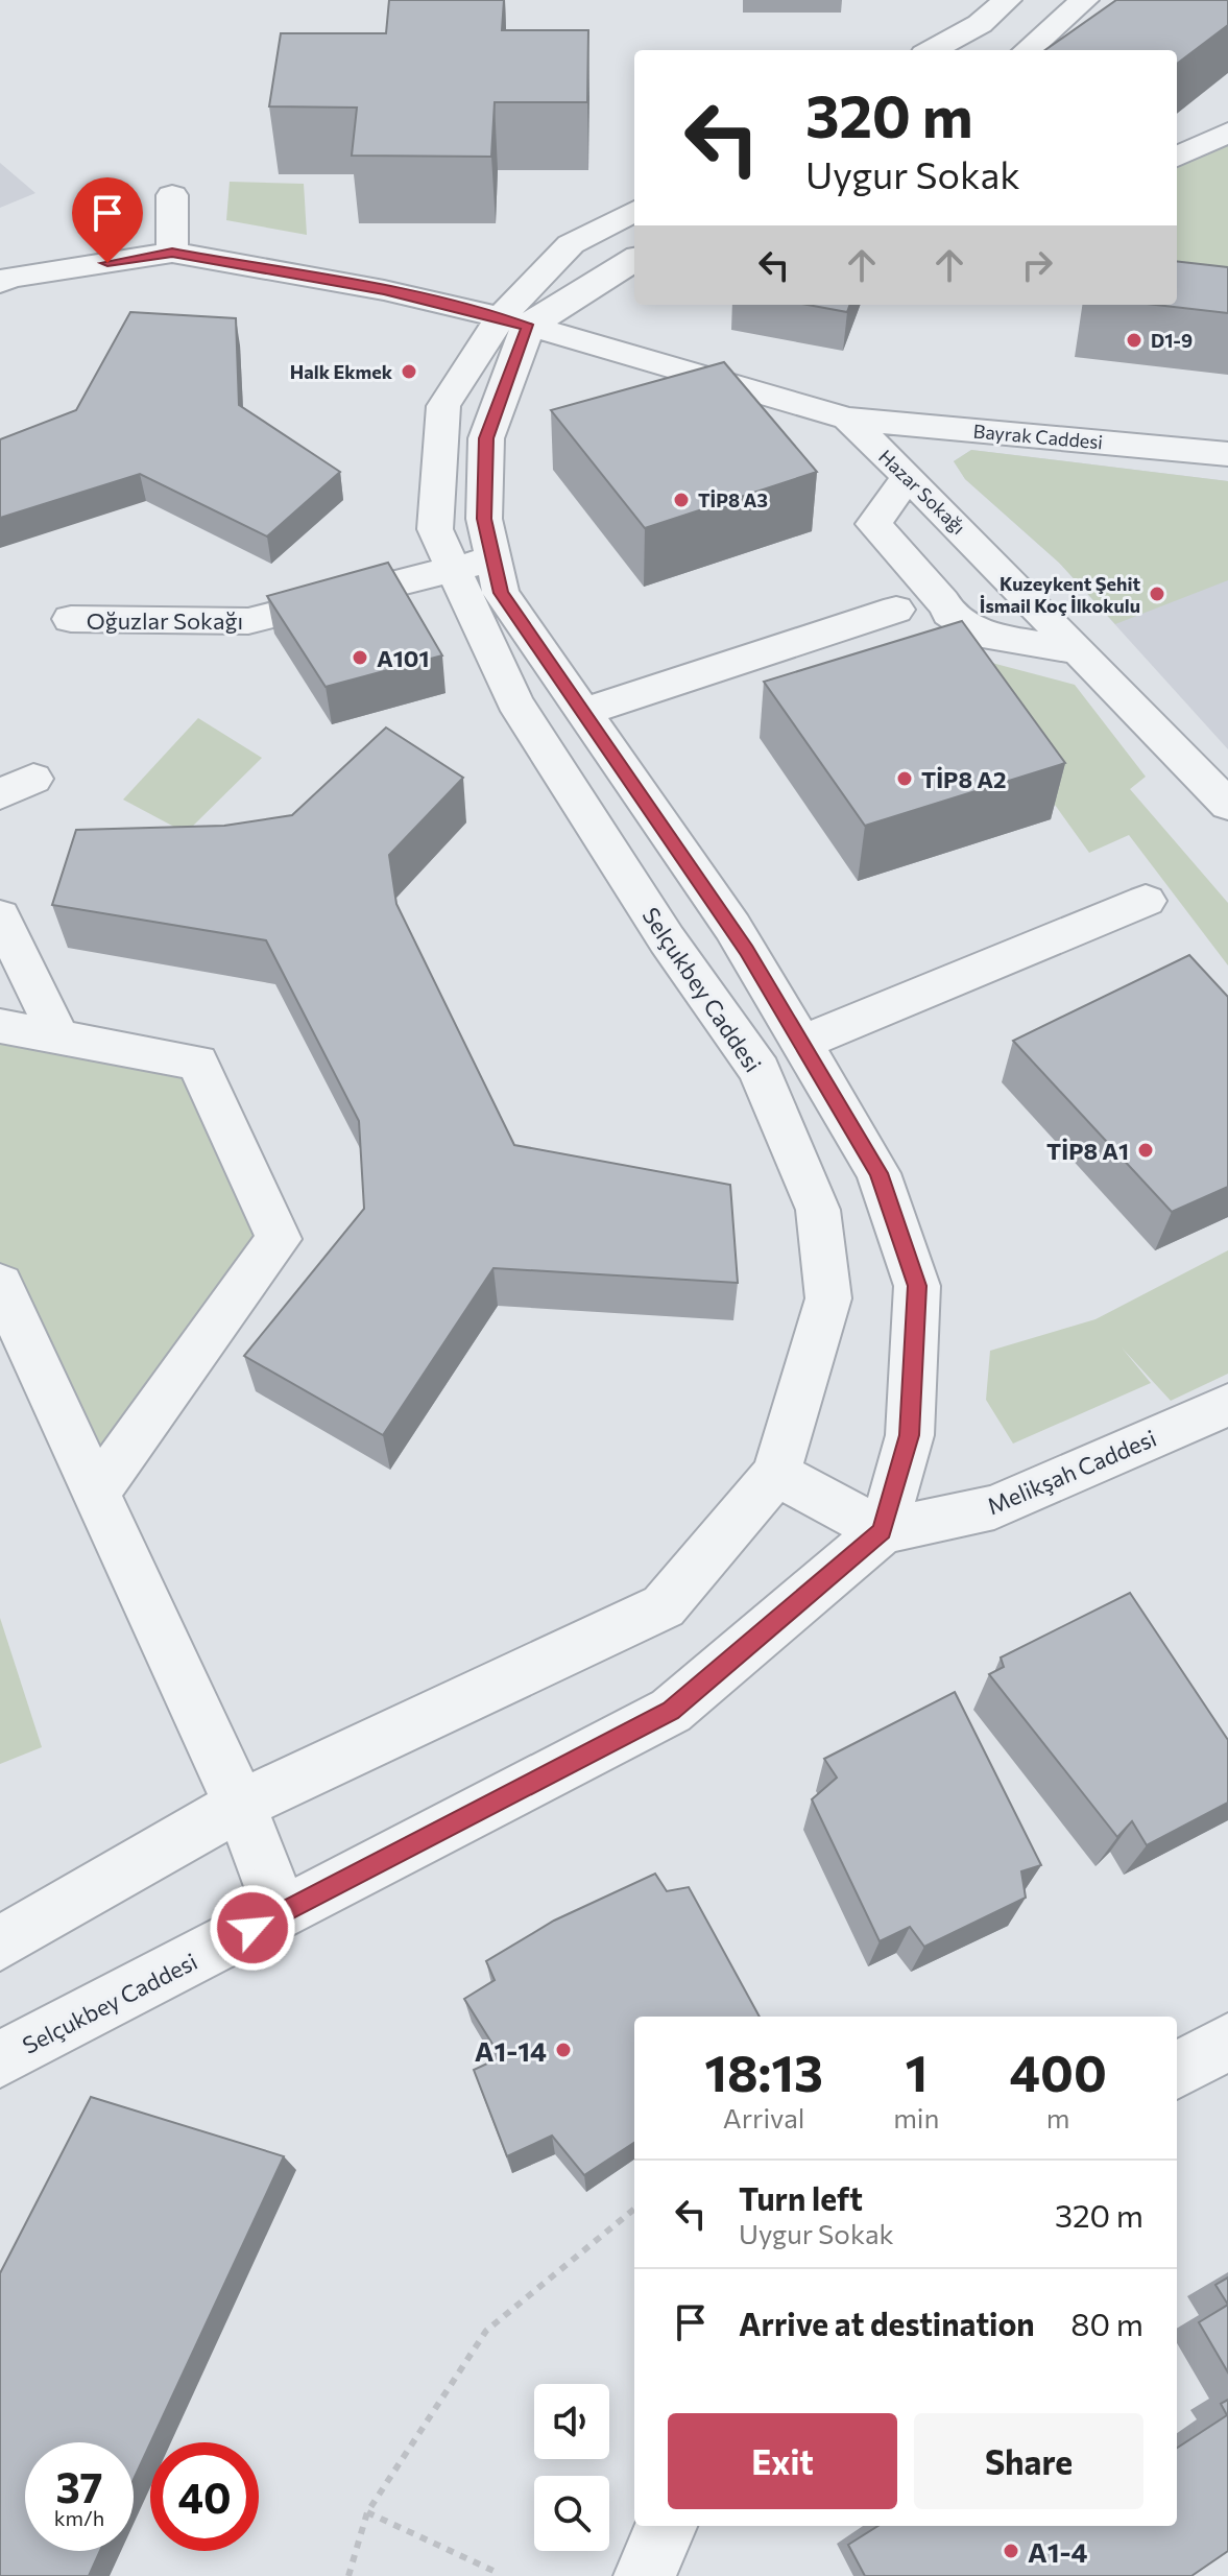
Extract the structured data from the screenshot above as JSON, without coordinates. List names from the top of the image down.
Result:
{
  "streets": {
    "street": [
      "Bayrak Caddesi",
      "Hazar Sokağı",
      "Oğuzlar Sokağı",
      "Selçukbey Caddesi",
      "Melikşah Caddesi"
    ]
  },
  "crossings": [
    ["Bayrak Caddesi", "Hazar Sokağı"],
    ["Hazar Sokağı", "Selçukbey Caddesi"],
    ["Oğuzlar Sokağı", "Selçukbey Caddesi"],
    ["Selçukbey Caddesi", "Melikşah Caddesi"]
  ],
  "places": [
    "D1-9",
    "Halk Ekmek",
    "TİP8 A3",
    "Kuzeykent Şehit İsmail Koç İlkokulu",
    "A101",
    "TİP8 A2",
    "TİP8 A1",
    "A1-14",
    "A1-4"
  ],
  "page": {
    "turn": ["320 m", "Uygur Sokak"],
    "eta": [
      "18:13",
      "Arrival",
      "1",
      "min",
      "400",
      "m"
    ],
    "list": [
      {
        "name": "Turn left",
        "note": "Uygur Sokak",
        "value": "320 m"
      },
      {
        "name": "Arrive at destination",
        "value": "80 m"
      }
    ],
    "buttons": ["Exit", "Share"],
    "speed": "37 km/h",
    "limit": "40"
  }
}
